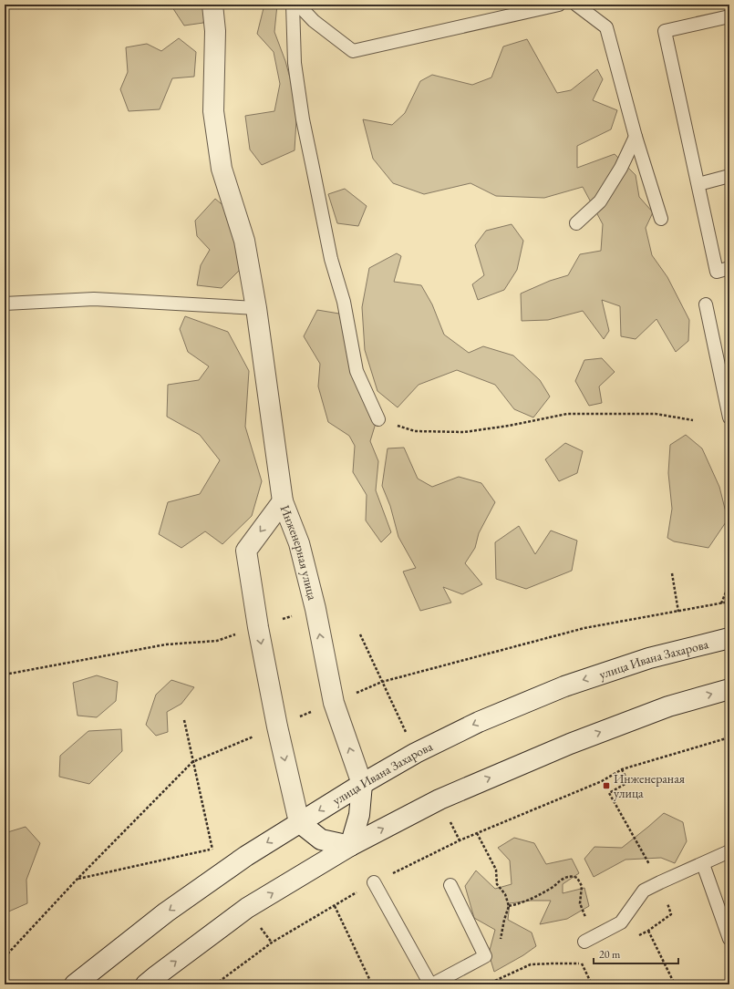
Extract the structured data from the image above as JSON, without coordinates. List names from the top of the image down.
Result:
{
  "streets": {
    "main road": ["Инженерная улица", "улица Ивана Захарова"]
  },
  "crossings": [
    ["Инженерная улица", "улица Ивана Захарова"]
  ],
  "places": {
    "transit": ["Инженераная улица"]
  },
  "scale_bar": "20 m"
}
